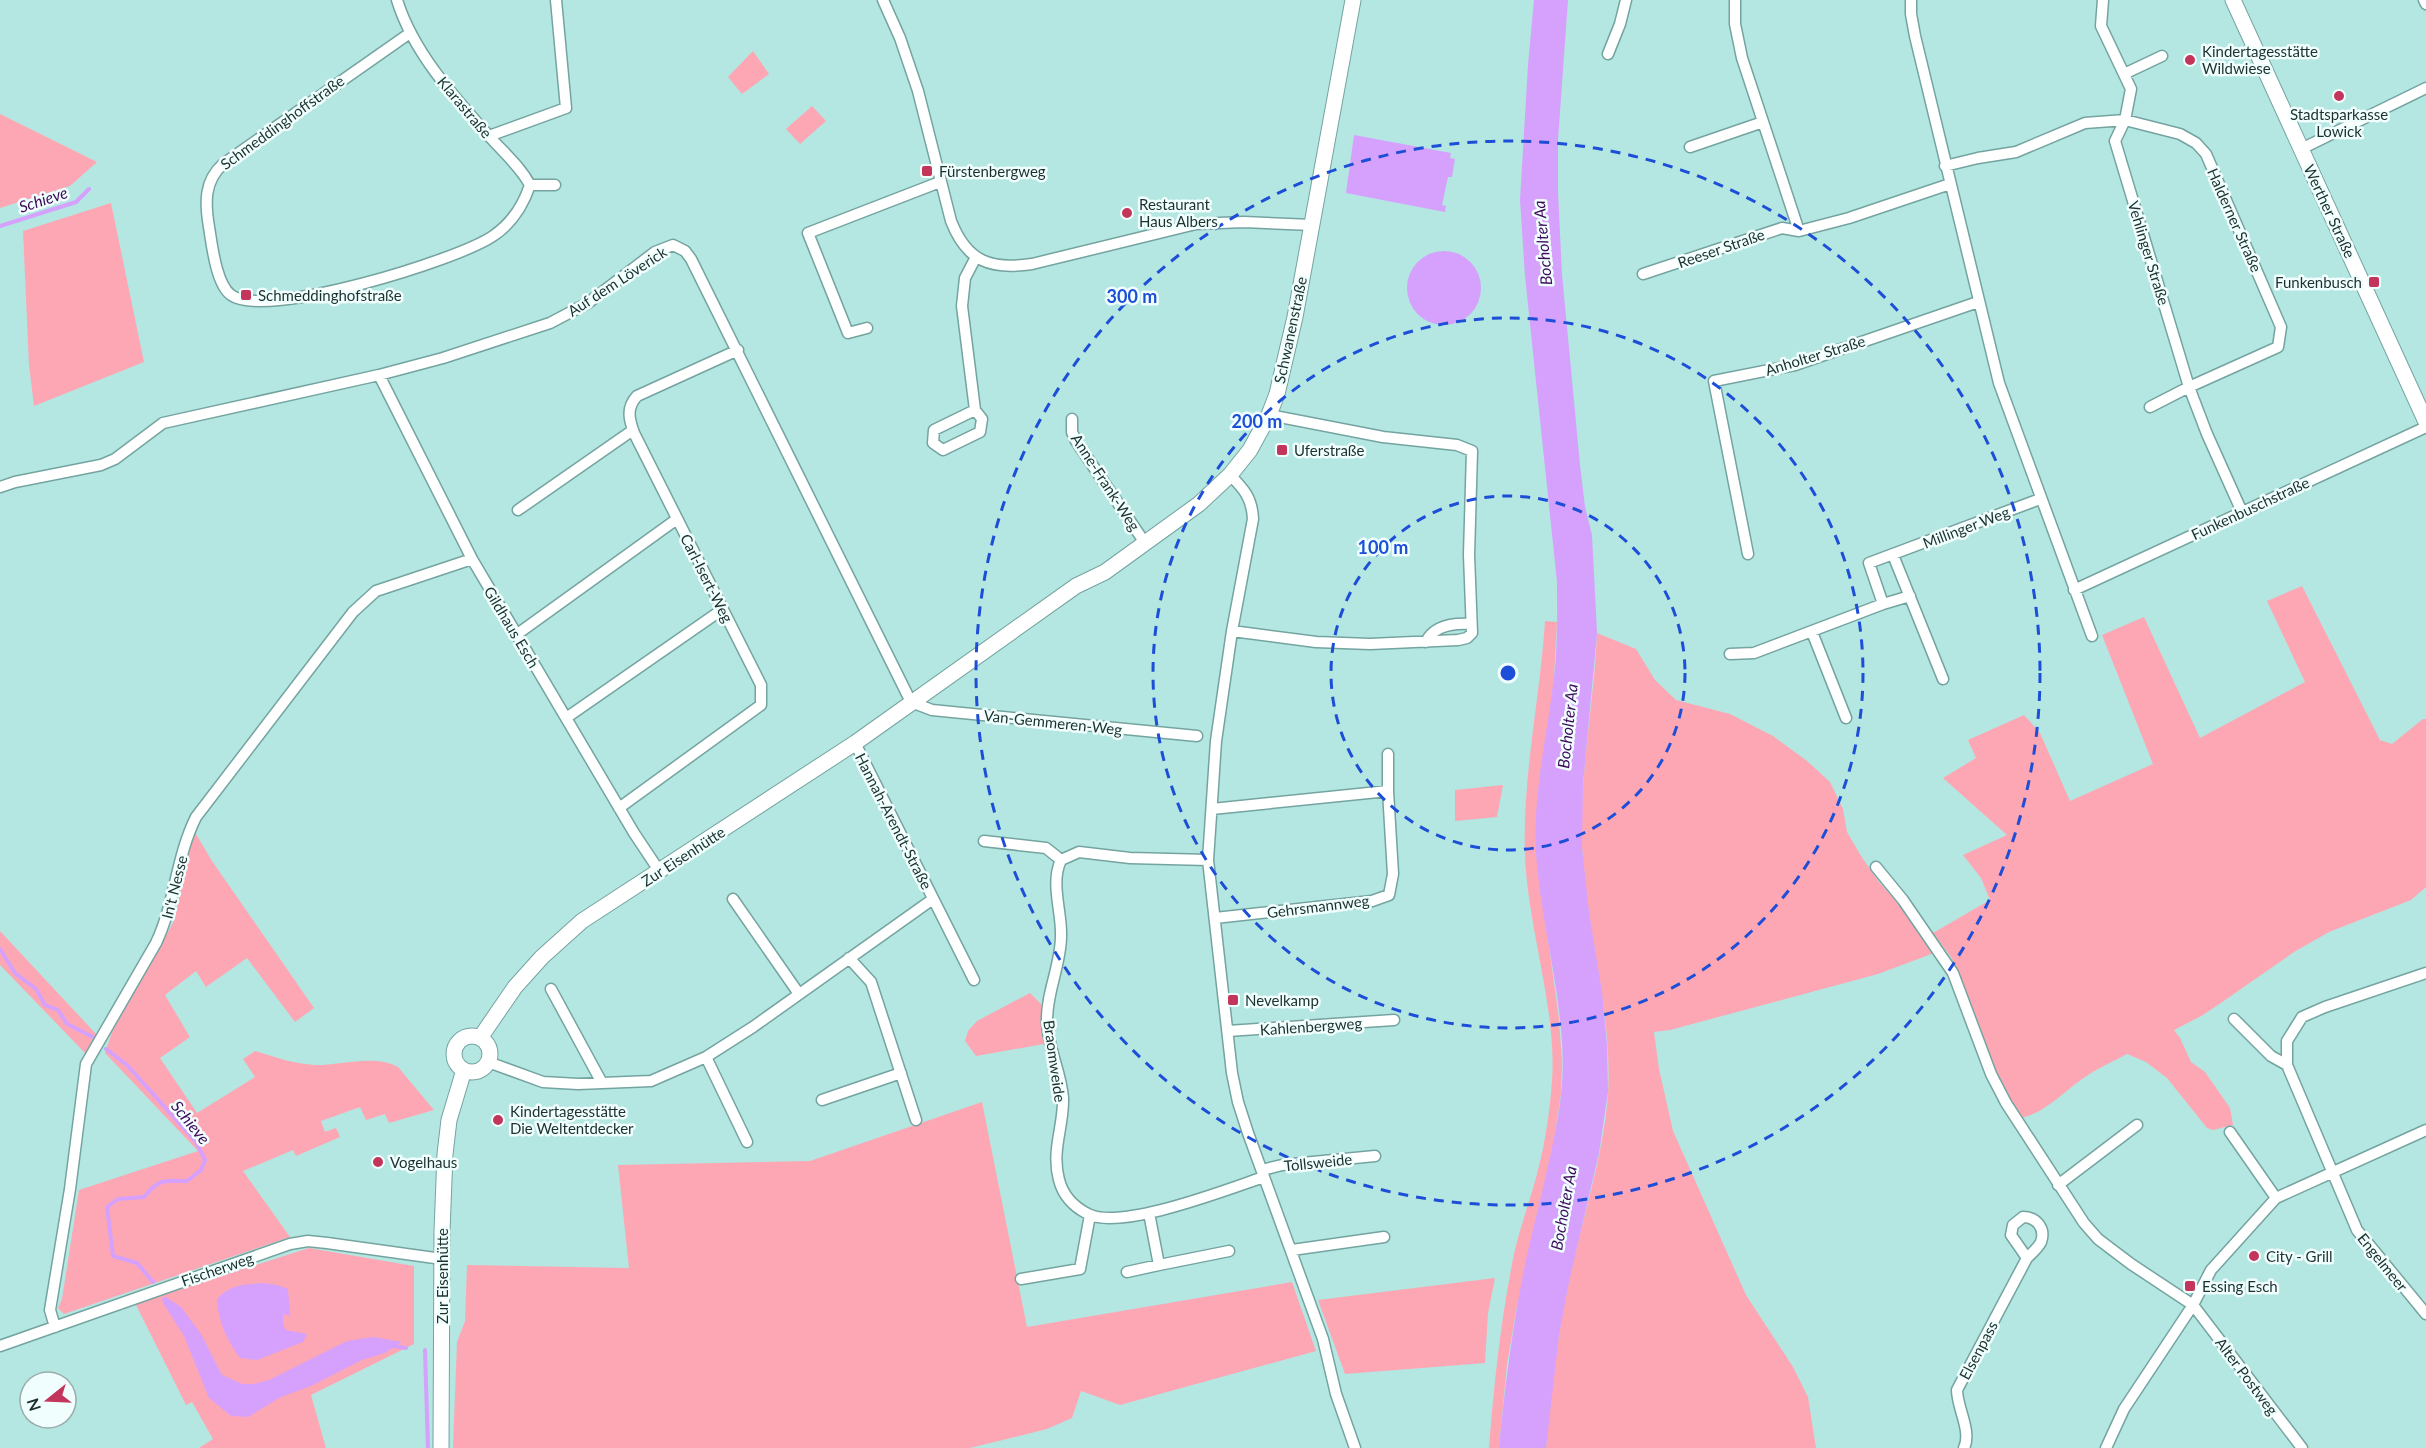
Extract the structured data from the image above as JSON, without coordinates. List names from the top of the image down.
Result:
{
  "streets": {
    "street": [
      "Klarastraße",
      "Schmeddinghoffstraße",
      "Werther Straße",
      "Halderner Straße",
      "Reeser Straße",
      "Vehlinger Straße",
      "Auf dem Löverick",
      "Schwanenstraße",
      "Anholter Straße",
      "Anne-Frank-Weg",
      "Funkenbuschstraße",
      "Millinger Weg",
      "Carl-Isert-Weg",
      "Gildhaus Esch",
      "Van-Gemmeren-Weg",
      "Hannah-Arendt-Straße",
      "Zur Eisenhütte",
      "In't Nesse",
      "Gehrsmannweg",
      "Kahlenbergweg",
      "Braomweide",
      "Tollsweide",
      "Engelmeer",
      "Fischerweg",
      "Elsenpass",
      "Alter Postweg"
    ]
  },
  "crossings": [
    ["Klarastraße", "Schmeddinghoffstraße"],
    ["Halderner Straße", "Vehlinger Straße"],
    ["Vehlinger Straße", "Funkenbuschstraße"],
    ["Auf dem Löverick", "Schwanenstraße"],
    ["Auf dem Löverick", "Carl-Isert-Weg"],
    ["Auf dem Löverick", "Gildhaus Esch"],
    ["Auf dem Löverick", "Van-Gemmeren-Weg"],
    ["Auf dem Löverick", "Zur Eisenhütte"],
    ["Schwanenstraße", "Anne-Frank-Weg"],
    ["Schwanenstraße", "Van-Gemmeren-Weg"],
    ["Schwanenstraße", "Zur Eisenhütte"],
    ["Carl-Isert-Weg", "Gildhaus Esch"],
    ["Gildhaus Esch", "Zur Eisenhütte"],
    ["Gildhaus Esch", "In't Nesse"],
    ["Van-Gemmeren-Weg", "Zur Eisenhütte"],
    ["Hannah-Arendt-Straße", "Zur Eisenhütte"],
    ["Zur Eisenhütte", "Fischerweg"],
    ["In't Nesse", "Fischerweg"]
  ],
  "water": ["Schieve", "Bocholter Aa"],
  "places": {
    "other": [
      "Kindertagesstätte Wildwiese",
      "Stadtsparkasse Lowick",
      "Restaurant Haus Albers",
      "Kindertagesstätte Die Weltentdecker",
      "Vogelhaus",
      "City - Grill"
    ],
    "transit": [
      "Fürstenbergweg",
      "Funkenbusch",
      "Schmeddinghofstraße",
      "Uferstraße",
      "Nevelkamp",
      "Essing Esch"
    ]
  },
  "north": "left",
  "rings": ["300 m", "200 m", "100 m"]
}
